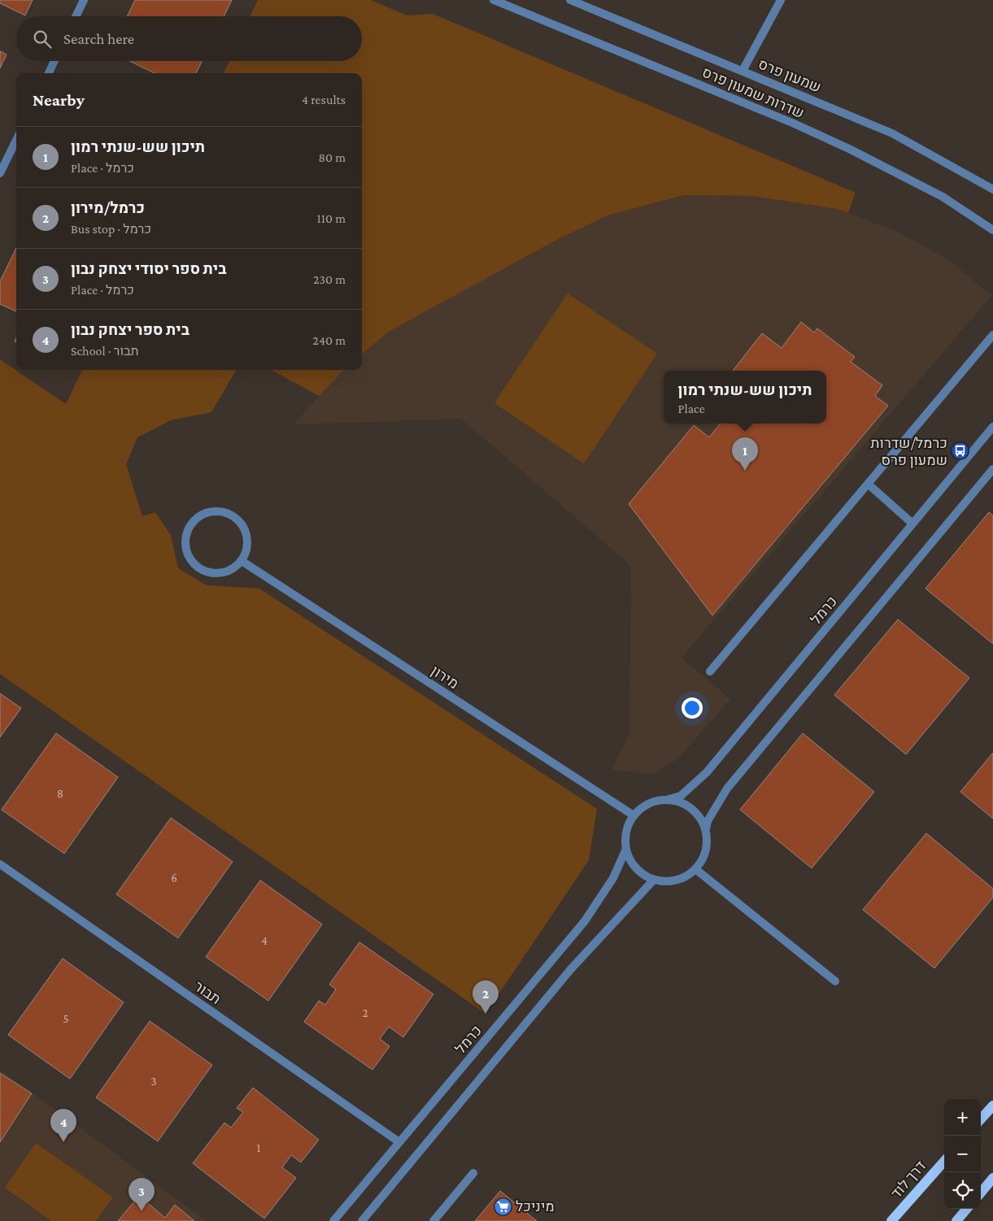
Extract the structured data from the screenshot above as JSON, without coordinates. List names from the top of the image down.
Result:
{
  "streets": {
    "main road": ["דרך לוד"],
    "street": [
      "שמעון פרס",
      "שדרות שמעון פרס",
      "כרמל",
      "מירון",
      "תבור"
    ]
  },
  "crossings": [
    ["כרמל", "מירון"],
    ["כרמל", "תבור"]
  ],
  "places": {
    "bus stop": ["כרמל/שדרות שמעון פרס"],
    "supermarket": ["מיניכל"]
  },
  "house_numbers": [
    "8",
    "6",
    "4",
    "2",
    "5",
    "3",
    "1"
  ],
  "page": {
    "search": "Search here",
    "heading": ["Nearby", "4 results"],
    "list": [
      {
        "mark": "1",
        "name": "תיכון שש-שנתי רמון",
        "note": "Place · כרמל",
        "value": "80 m"
      },
      {
        "mark": "2",
        "name": "כרמל/מירון",
        "note": "Bus stop · כרמל",
        "value": "110 m"
      },
      {
        "mark": "3",
        "name": "בית ספר יסודי יצחק נבון",
        "note": "Place · כרמל",
        "value": "230 m"
      },
      {
        "mark": "4",
        "name": "בית ספר יצחק נבון",
        "note": "School · תבור",
        "value": "240 m"
      }
    ],
    "popup": ["תיכון שש-שנתי רמון", "Place"],
    "pins": [
      "1",
      "2",
      "4",
      "3"
    ],
    "map_buttons": ["+", "−"]
  }
}
